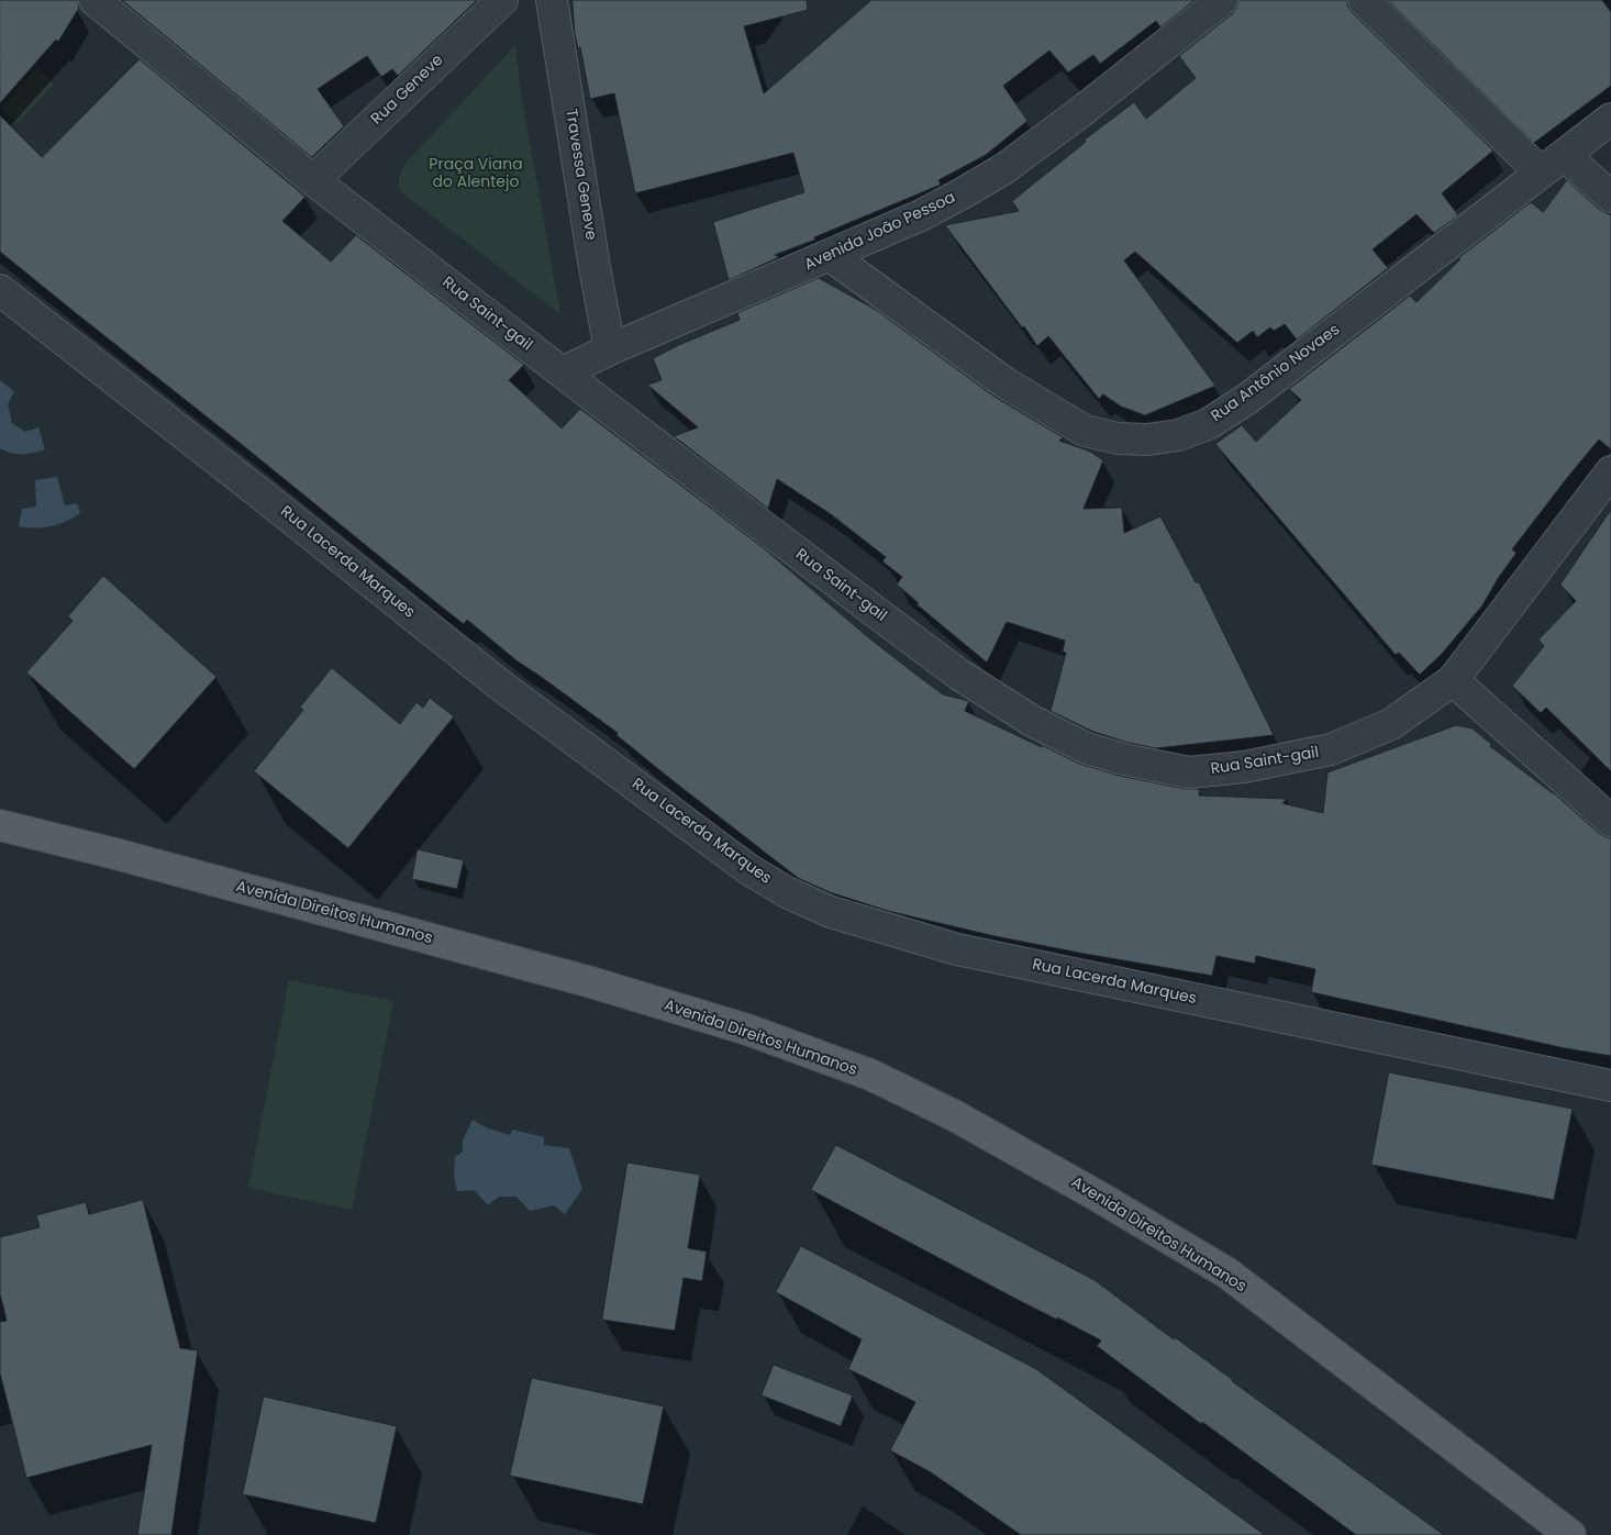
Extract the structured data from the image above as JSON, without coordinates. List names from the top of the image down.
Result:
{
  "streets": {
    "main road": ["Avenida Direitos Humanos"],
    "street": [
      "Rua Geneve",
      "Travessa Geneve",
      "Avenida João Pessoa",
      "Rua Saint-gail",
      "Rua Antônio Novaes",
      "Rua Lacerda Marques"
    ]
  },
  "crossings": [
    ["Rua Geneve", "Rua Saint-gail"],
    ["Travessa Geneve", "Avenida João Pessoa"],
    ["Avenida João Pessoa", "Rua Saint-gail"],
    ["Avenida João Pessoa", "Rua Antônio Novaes"]
  ],
  "parks": ["Praça Viana do Alentejo"]
}
